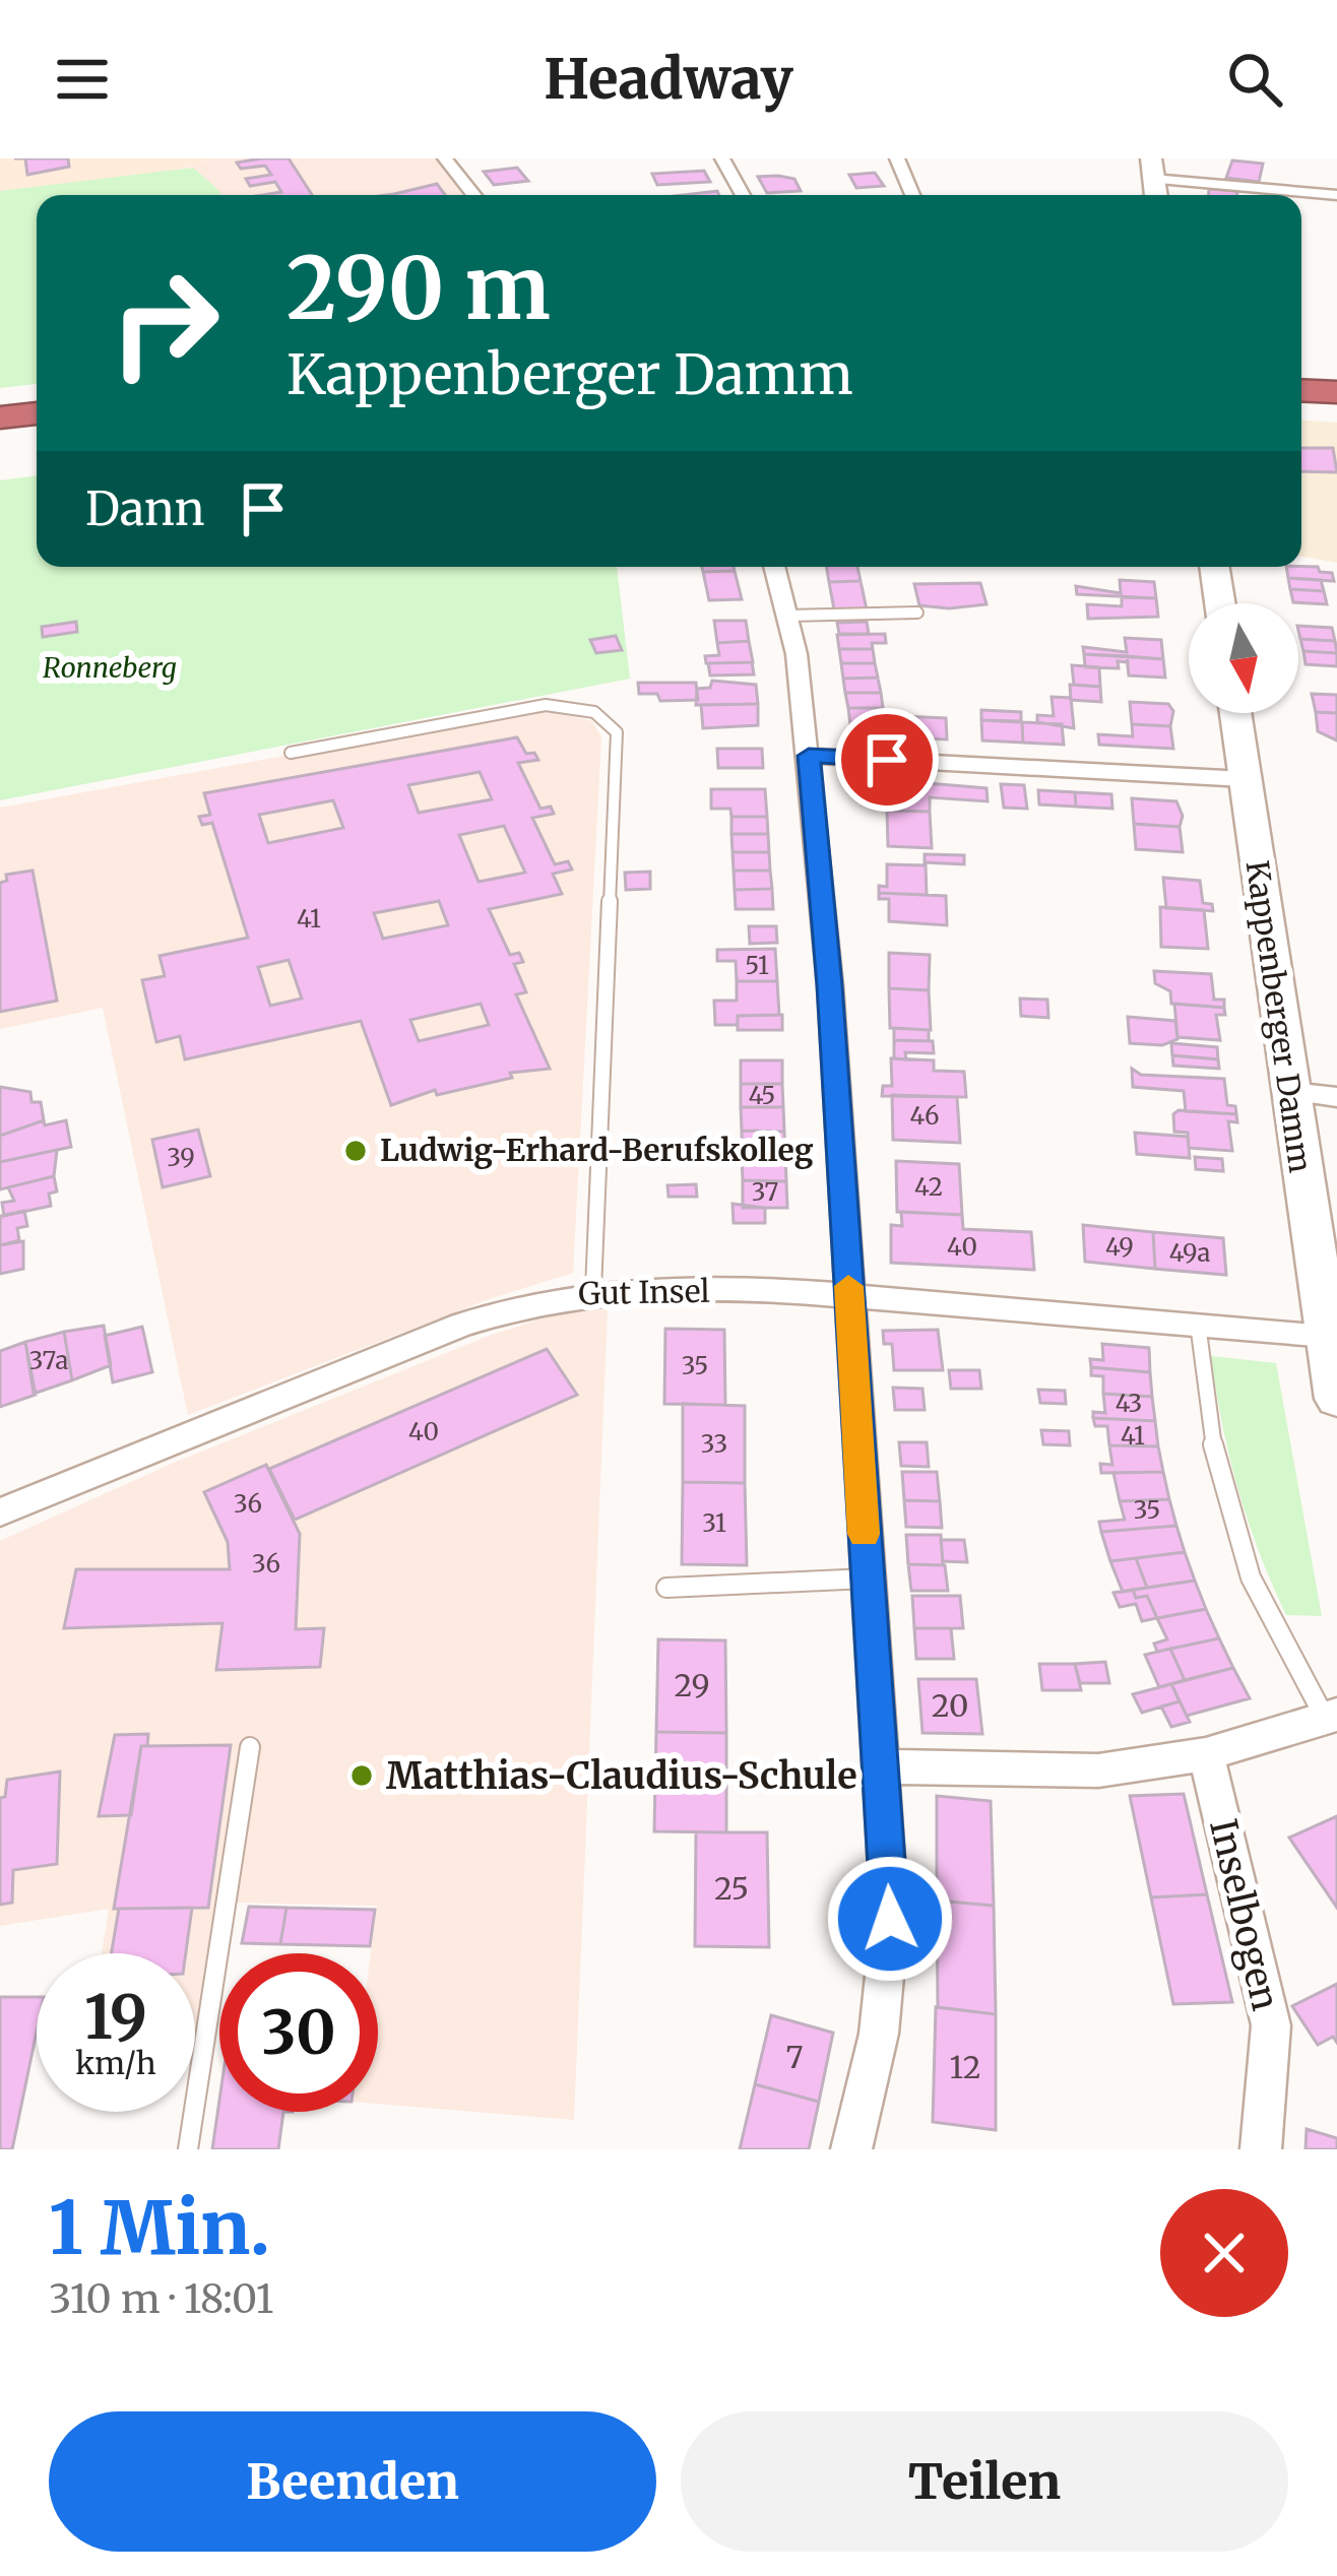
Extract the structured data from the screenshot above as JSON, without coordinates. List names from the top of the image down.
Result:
{
  "streets": {
    "main road": ["Kappenberger Damm"],
    "street": ["Gut Insel", "Inselbogen"]
  },
  "crossings": [
    ["Kappenberger Damm", "Gut Insel"]
  ],
  "parks": ["Ronneberg"],
  "places": ["Ludwig-Erhard-Berufskolleg", "Matthias-Claudius-Schule"],
  "house_numbers": [
    "41",
    "51",
    "45",
    "46",
    "39",
    "42",
    "37",
    "40",
    "49",
    "49a",
    "37a",
    "35",
    "43",
    "40",
    "41",
    "33",
    "36",
    "35",
    "31",
    "36",
    "29",
    "20",
    "25",
    "7",
    "12"
  ],
  "north": "bottom",
  "page": {
    "header": "Headway",
    "turn": ["290 m", "Kappenberger Damm"],
    "then": "Dann",
    "speed": "19 km/h",
    "limit": "30",
    "heading": ["1 Min.", "310 m · 18:01"],
    "buttons": ["Beenden", "Teilen"]
  }
}
